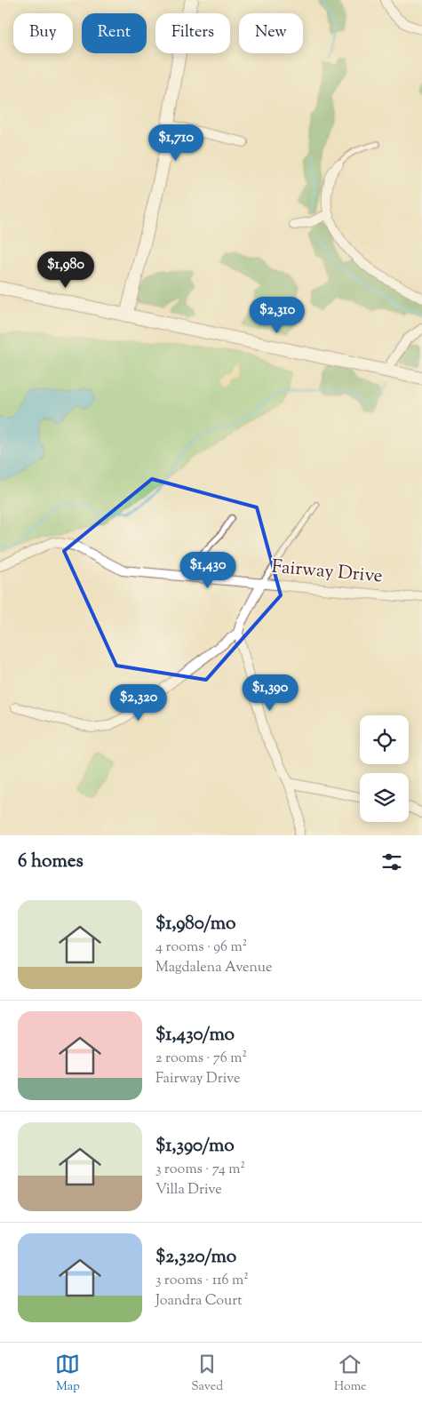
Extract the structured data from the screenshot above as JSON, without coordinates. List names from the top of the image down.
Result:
{
  "streets": {
    "street": ["Fairway Drive"]
  },
  "page": {
    "chip": [
      "Buy",
      "Rent",
      "Filters",
      "New"
    ],
    "price": [
      "$1,710",
      "$1,980",
      "$2,310",
      "$1,430",
      "$1,390",
      "$2,320"
    ],
    "heading": "6 homes",
    "list": [
      {
        "name": "$1,980/mo",
        "note": "4 rooms · 96 m² · Magdalena Avenue"
      },
      {
        "name": "$1,430/mo",
        "note": "2 rooms · 76 m² · Fairway Drive"
      },
      {
        "name": "$1,390/mo",
        "note": "3 rooms · 74 m² · Villa Drive"
      },
      {
        "name": "$2,320/mo",
        "note": "3 rooms · 116 m² · Joandra Court"
      }
    ],
    "tabs": ["Map", "Saved", "Home"]
  }
}
